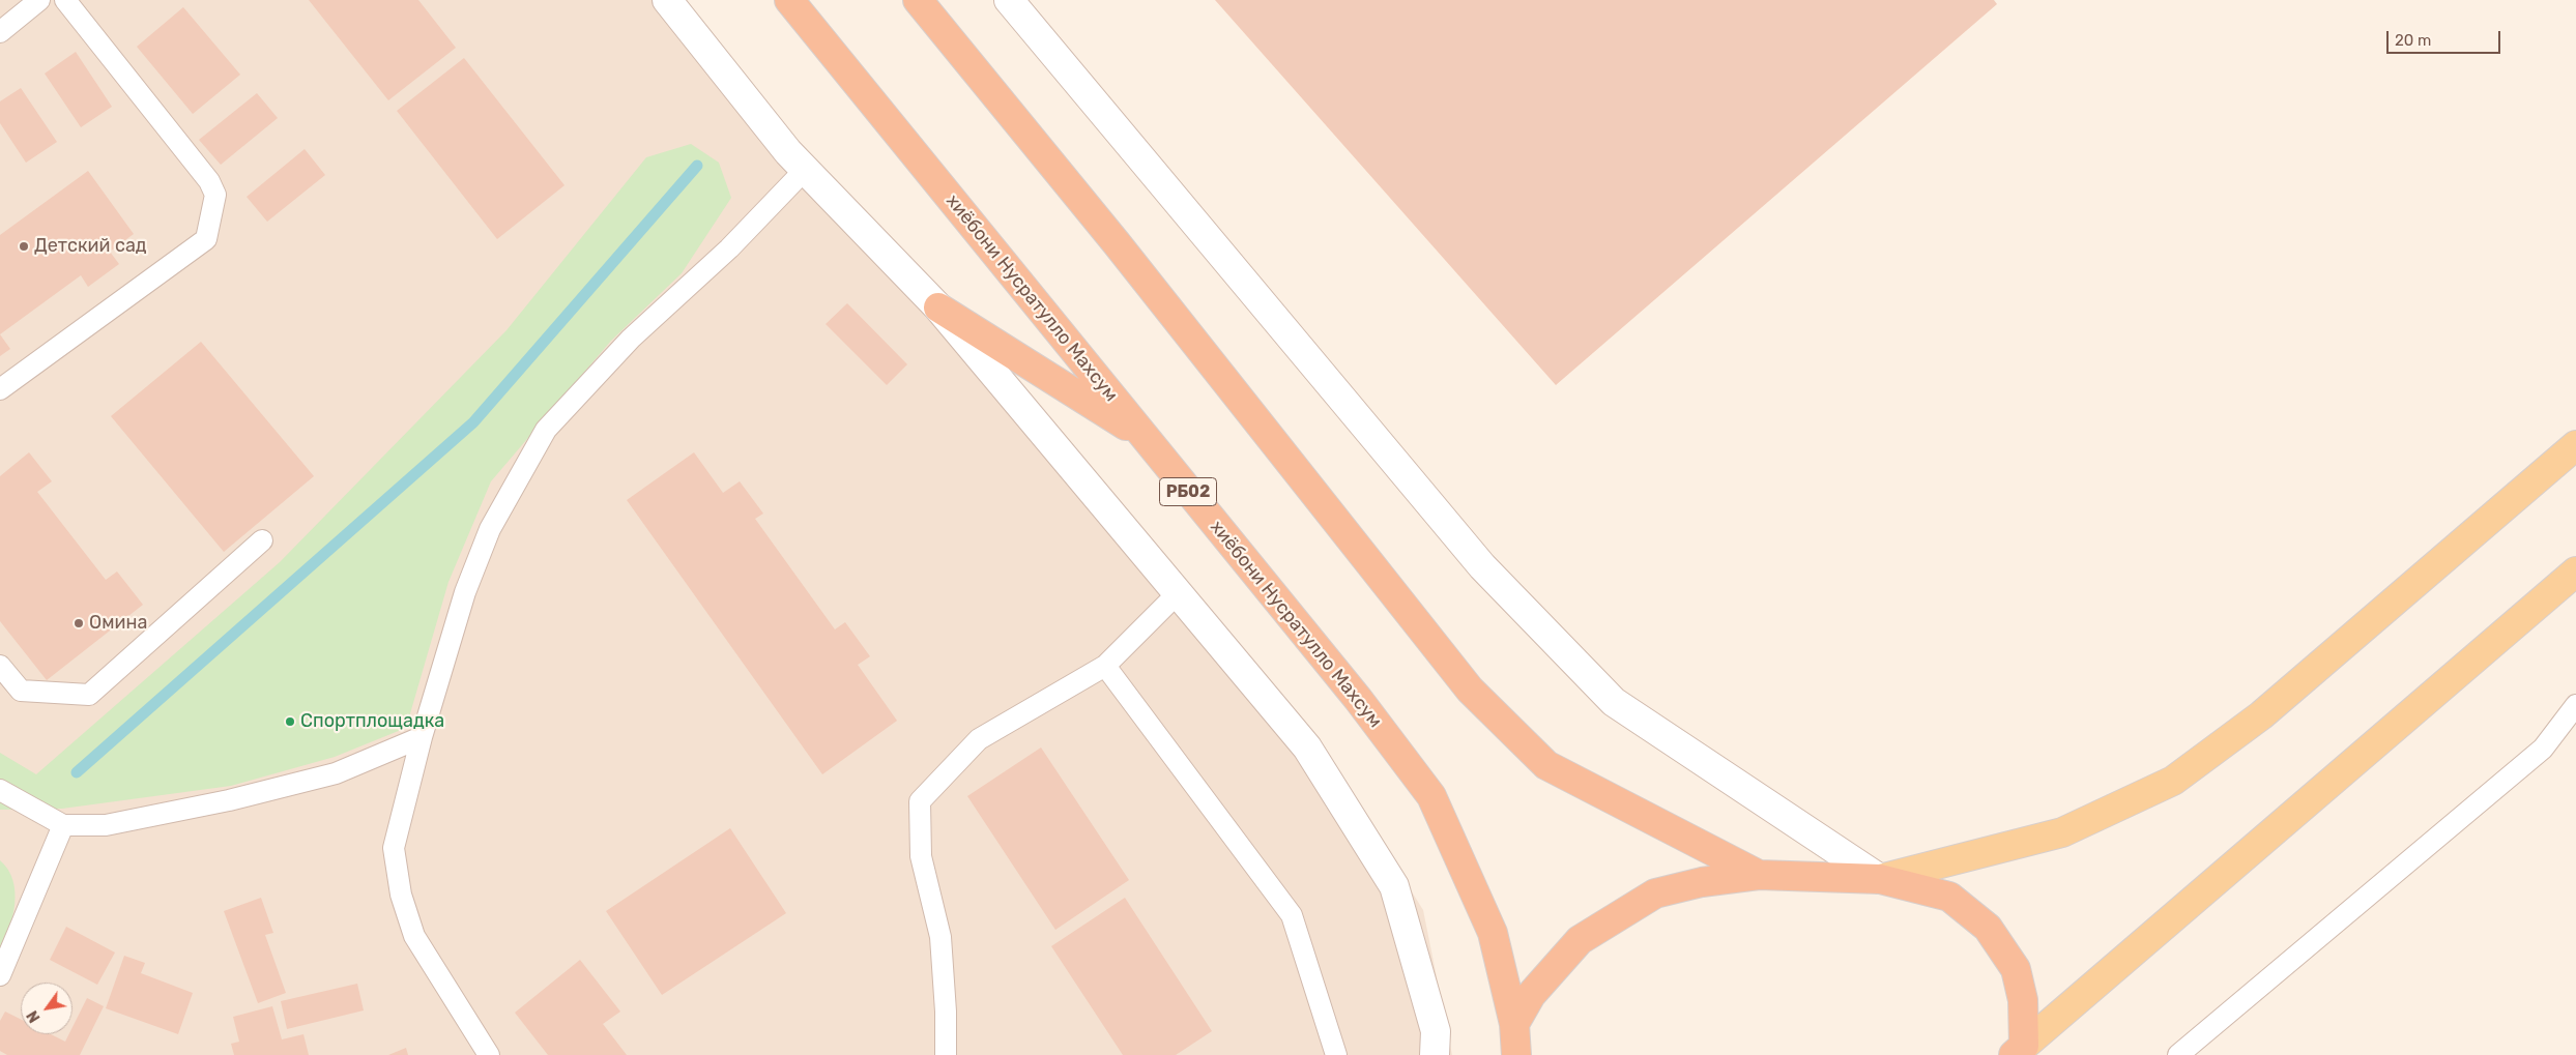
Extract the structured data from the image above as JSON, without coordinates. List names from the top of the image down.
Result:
{
  "streets": {
    "highway": ["хиёбони Нусратулло Махсум", "РБ02"]
  },
  "places": ["Детский сад", "Омина", "Спортплощадка"],
  "scale_bar": "20 m",
  "north": "bottom left"
}
